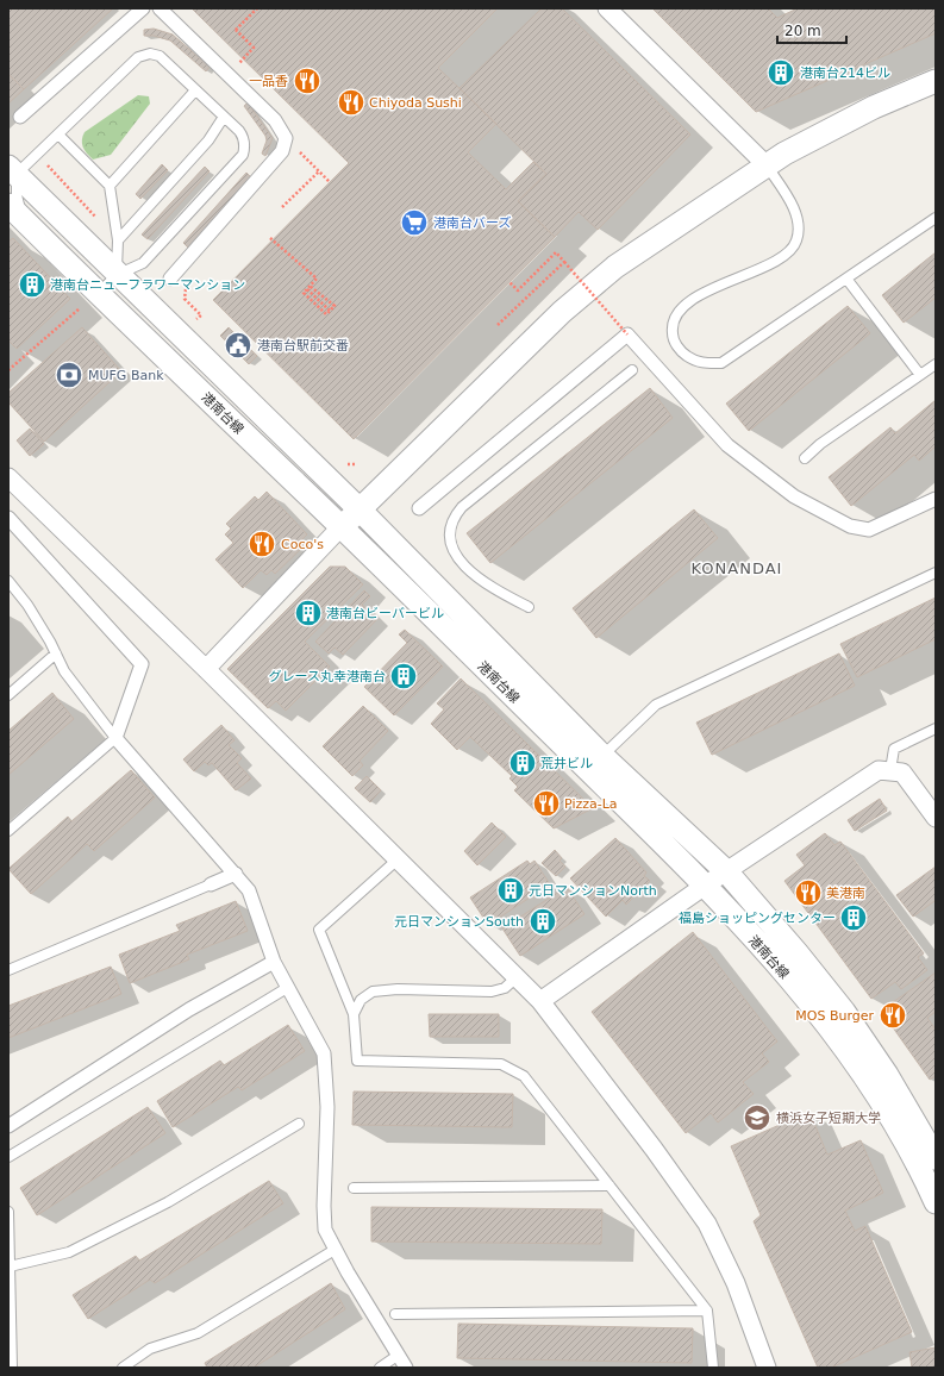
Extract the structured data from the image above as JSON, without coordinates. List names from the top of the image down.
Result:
{
  "streets": {
    "street": ["港南台線"]
  },
  "districts": ["KONANDAI"],
  "places": {
    "building": [
      "港南台214ビル",
      "港南台ニューフラワーマンション",
      "港南台ビーバービル",
      "グレース丸幸港南台",
      "荒井ビル",
      "元日マンションNorth",
      "福島ショッピングセンター",
      "元日マンションSouth"
    ],
    "restaurant": [
      "一品香",
      "Chiyoda Sushi",
      "Coco's",
      "Pizza-La",
      "美港南",
      "MOS Burger"
    ],
    "supermarket": ["港南台バーズ"],
    "public building": ["港南台駅前交番"],
    "bank": ["MUFG Bank"],
    "school or university": ["横浜女子短期大学"]
  },
  "scale_bar": "20 m"
}
